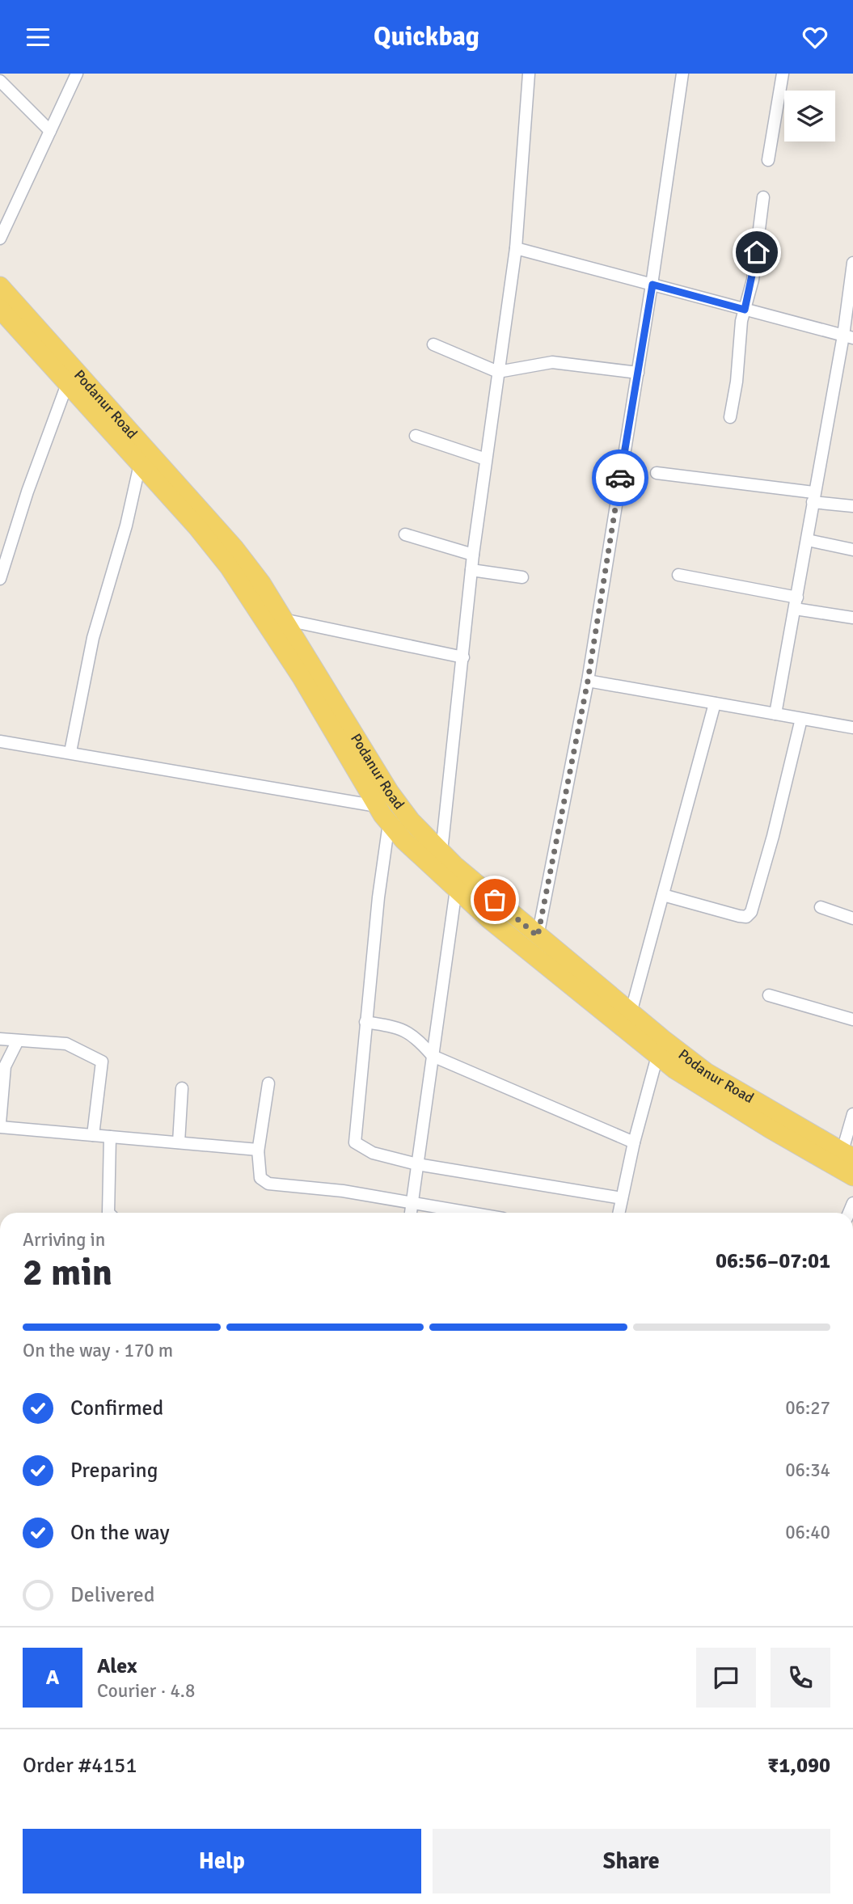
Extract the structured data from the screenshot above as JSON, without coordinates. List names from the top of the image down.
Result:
{
  "streets": {
    "main road": ["Podanur Road"]
  },
  "page": {
    "header": "Quickbag",
    "heading": ["2 min", "Arriving in", "06:56–07:01"],
    "panel": [
      "Alex",
      "Courier · 4.8",
      "Order #4151",
      "₹1,090"
    ],
    "bar": "On the way · 170 m",
    "list": [
      ["Confirmed", "06:27"],
      ["Preparing", "06:34"],
      ["On the way", "06:40"],
      "Delivered"
    ],
    "round": "A",
    "buttons": ["Help", "Share"]
  }
}
